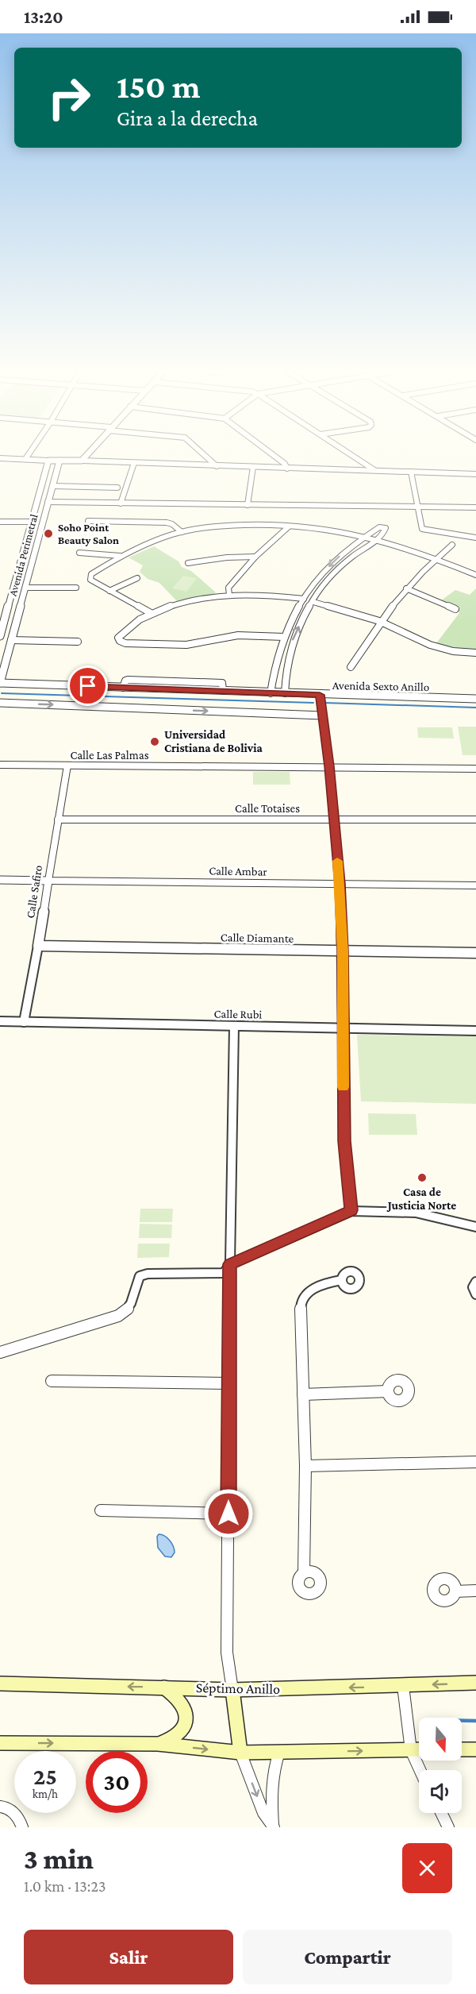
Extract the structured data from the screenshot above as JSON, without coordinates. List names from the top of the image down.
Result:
{
  "streets": {
    "main road": ["Séptimo Anillo"],
    "street": [
      "Avenida Perimetral",
      "Avenida Sexto Anillo",
      "Calle Las Palmas",
      "Calle Totaises",
      "Calle Ambar",
      "Calle Safiro",
      "Calle Diamante",
      "Calle Rubi"
    ]
  },
  "crossings": [
    ["Avenida Perimetral", "Avenida Sexto Anillo"],
    ["Calle Las Palmas", "Calle Safiro"],
    ["Calle Totaises", "Calle Safiro"],
    ["Calle Ambar", "Calle Safiro"],
    ["Calle Safiro", "Calle Diamante"],
    ["Calle Safiro", "Calle Rubi"]
  ],
  "places": ["Soho Point Beauty Salon", "Universidad Cristiana de Bolivia", "Casa de Justicia Norte"],
  "north": "bottom",
  "page": {
    "status": "13:20",
    "turn": ["150 m", "Gira a la derecha"],
    "speed": "25 km/h",
    "limit": "30",
    "heading": ["3 min", "1.0 km · 13:23"],
    "buttons": ["Salir", "Compartir"]
  }
}
